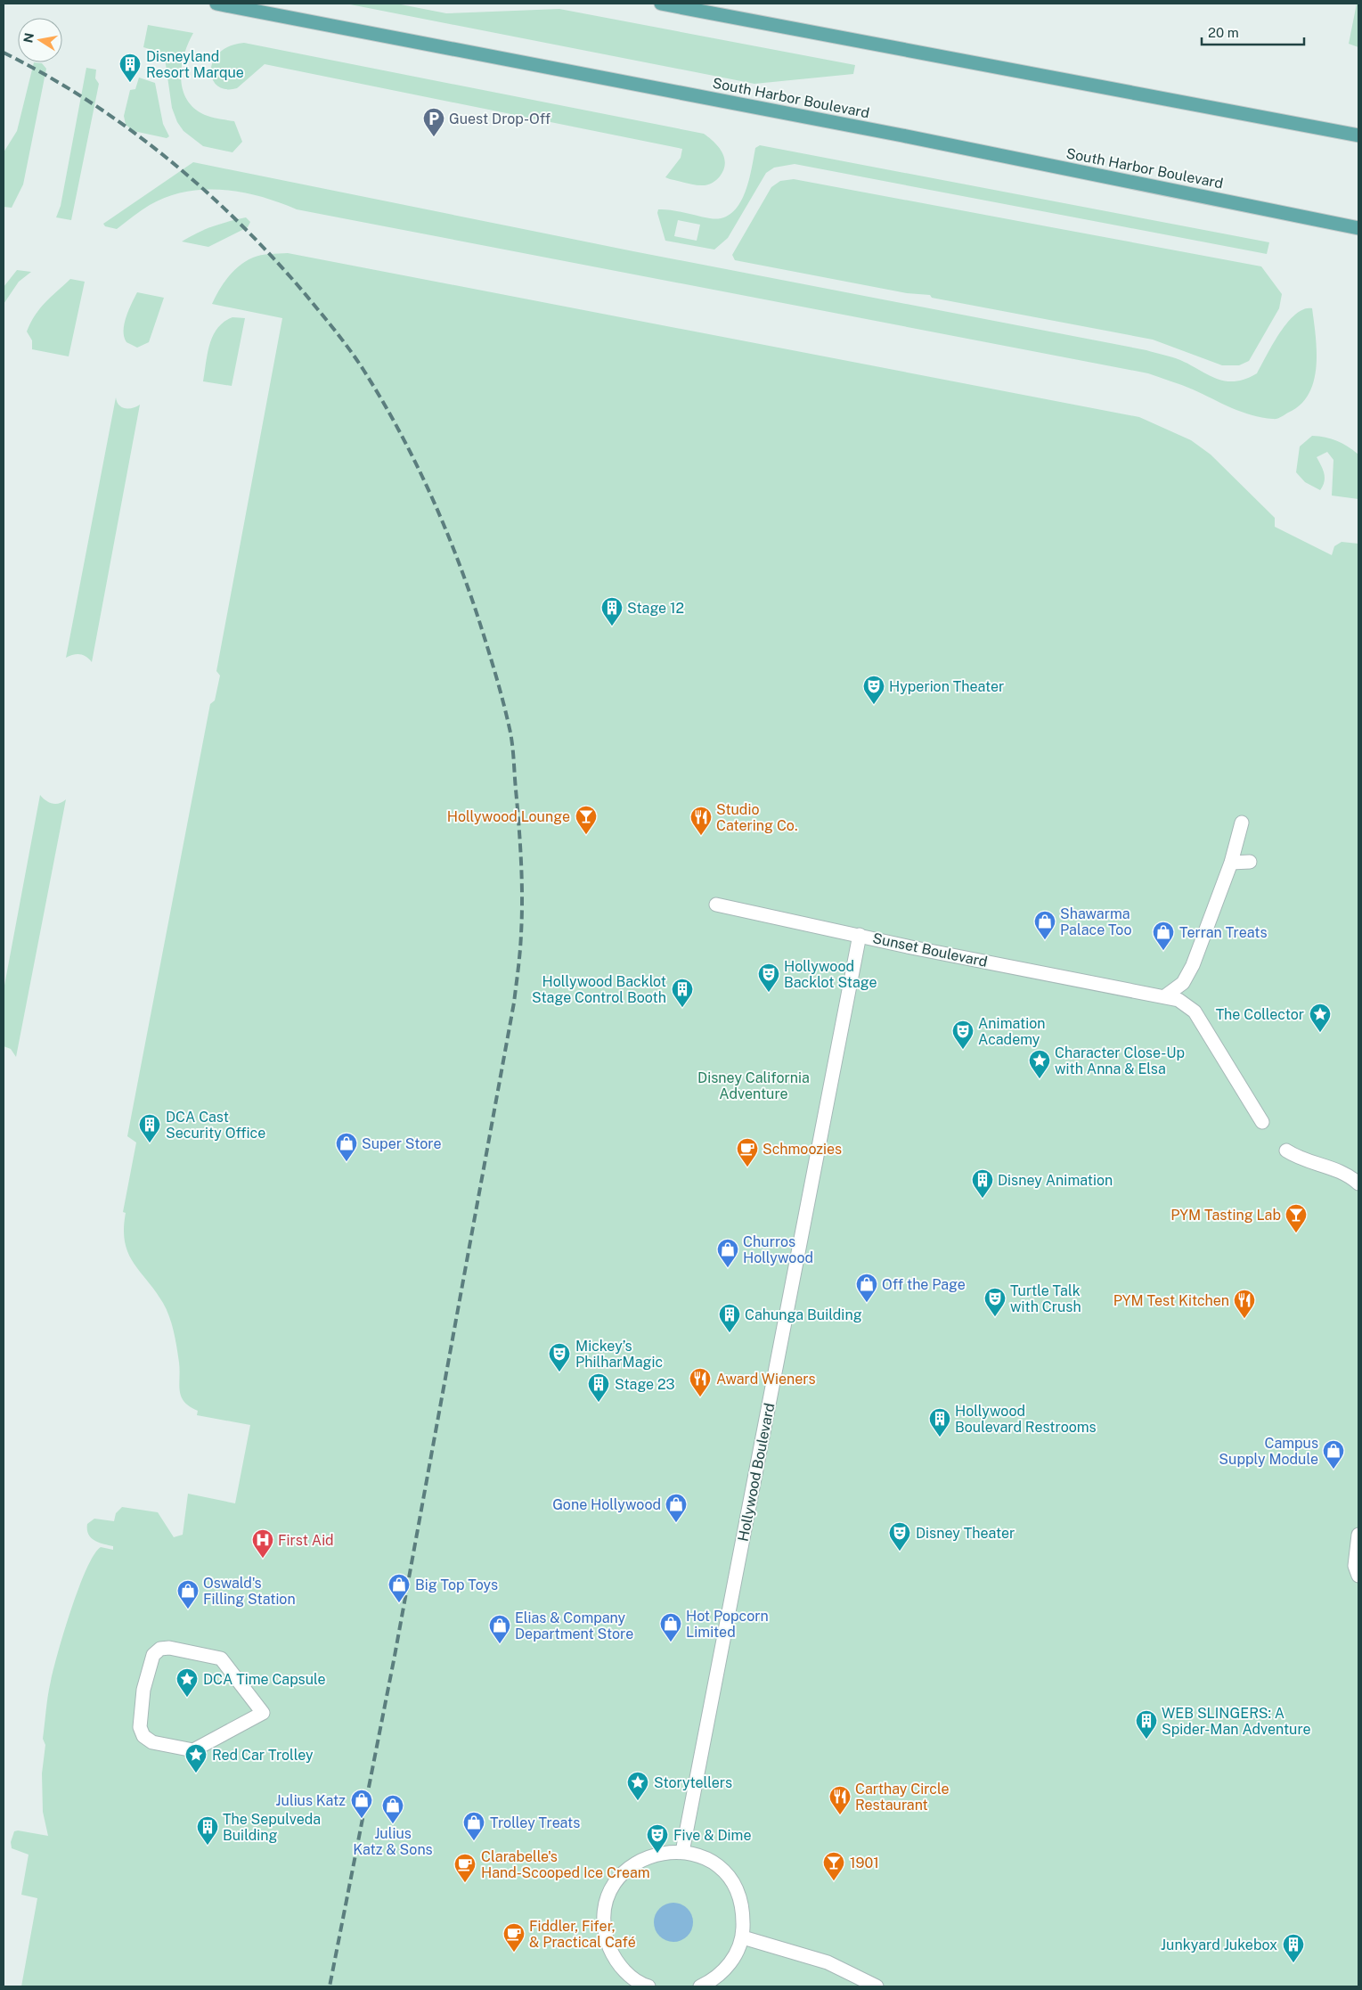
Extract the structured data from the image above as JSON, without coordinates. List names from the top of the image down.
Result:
{
  "streets": {
    "main road": ["South Harbor Boulevard"],
    "street": ["Sunset Boulevard", "Hollywood Boulevard"]
  },
  "crossings": [
    ["Sunset Boulevard", "Hollywood Boulevard"]
  ],
  "parks": ["Disney California Adventure"],
  "places": {
    "building": [
      "Disneyland Resort Marque",
      "Stage 12",
      "Hollywood Backlot Stage Control Booth",
      "DCA Cast Security Office",
      "Disney Animation",
      "Cahunga Building",
      "Stage 23",
      "Hollywood Boulevard Restrooms",
      "WEB SLINGERS: A Spider-Man Adventure",
      "The Sepulveda Building",
      "Junkyard Jukebox"
    ],
    "parking": ["Guest Drop-Off"],
    "theatre": [
      "Hyperion Theater",
      "Hollywood Backlot Stage",
      "Animation Academy",
      "Turtle Talk with Crush",
      "Mickey’s PhilharMagic",
      "Disney Theater",
      "Five & Dime"
    ],
    "bar": ["Hollywood Lounge", "PYM Tasting Lab", "1901"],
    "restaurant": [
      "Studio Catering Co.",
      "PYM Test Kitchen",
      "Award Wieners",
      "Carthay Circle Restaurant"
    ],
    "shop": [
      "Shawarma Palace Too",
      "Terran Treats",
      "Super Store",
      "Churros Hollywood",
      "Off the Page",
      "Campus Supply Module",
      "Gone Hollywood",
      "Big Top Toys",
      "Oswald's Filling Station",
      "Hot Popcorn Limited",
      "Elias & Company Department Store",
      "Julius Katz",
      "Julius Katz & Sons",
      "Trolley Treats"
    ],
    "place": [
      "The Collector",
      "Character Close-Up with Anna & Elsa",
      "DCA Time Capsule",
      "Red Car Trolley",
      "Storytellers"
    ],
    "cafe": ["Schmoozies", "Clarabelle's Hand-Scooped Ice Cream", "Fiddler, Fifer, & Practical Café"],
    "hospital": ["First Aid"]
  },
  "scale_bar": "20 m",
  "north": "left"
}
